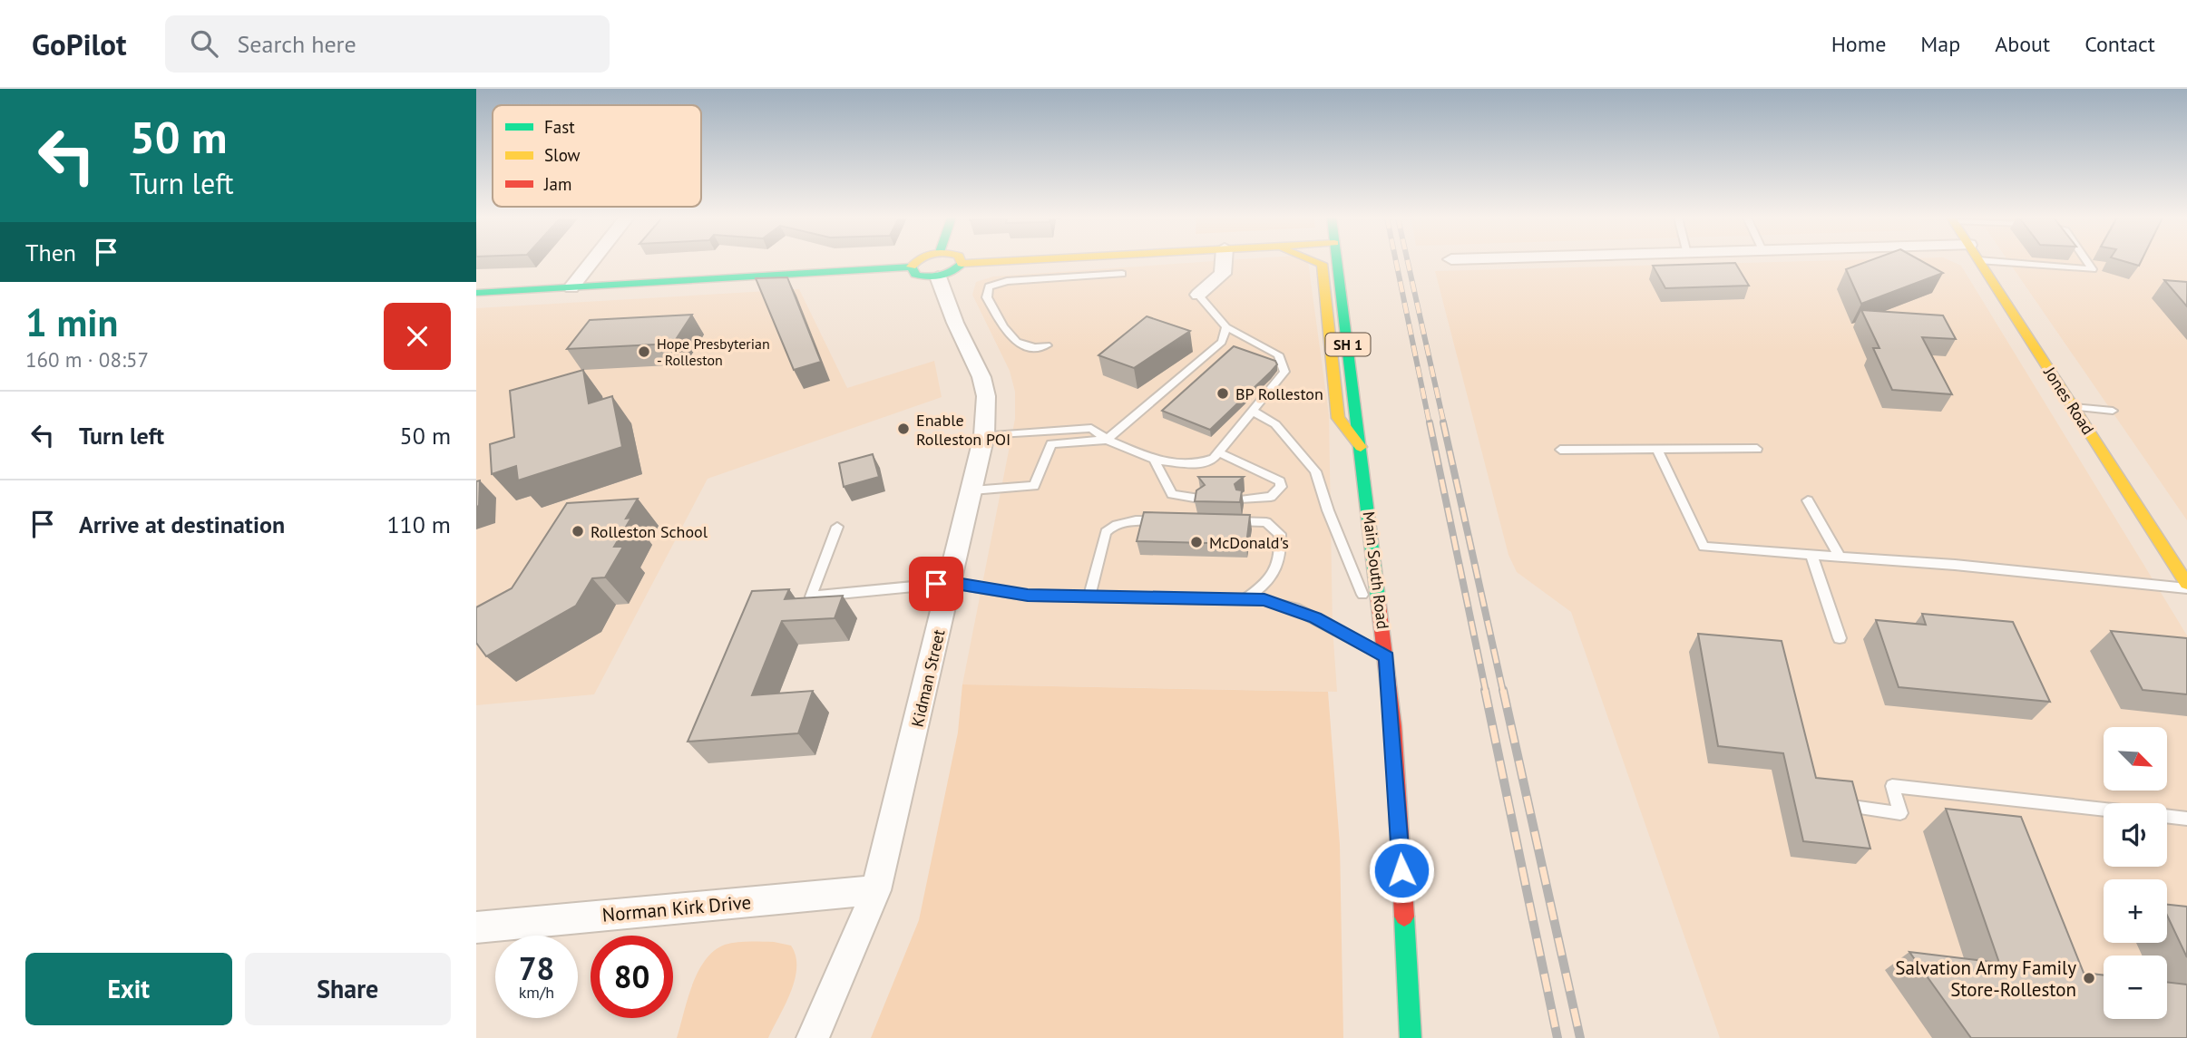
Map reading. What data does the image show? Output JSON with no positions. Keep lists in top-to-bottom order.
{
  "streets": {
    "main road": ["SH 1", "Jones Road", "Main South Road"],
    "street": ["Kidman Street", "Norman Kirk Drive"]
  },
  "crossings": [
    ["Kidman Street", "Norman Kirk Drive"]
  ],
  "places": [
    "Hope Presbyterian - Rolleston",
    "BP Rolleston",
    "Enable Rolleston POI",
    "Rolleston School",
    "McDonald's",
    "Salvation Army Family Store-Rolleston"
  ],
  "legend": ["Fast", "Slow", "Jam"],
  "north": "bottom right",
  "page": {
    "header": "GoPilot",
    "search": "Search here",
    "nav": [
      "Home",
      "Map",
      "About",
      "Contact"
    ],
    "turn": ["50 m", "Turn left"],
    "then": "Then",
    "heading": ["1 min", "160 m · 08:57"],
    "list": [
      {
        "name": "Turn left",
        "value": "50 m"
      },
      {
        "name": "Arrive at destination",
        "value": "110 m"
      }
    ],
    "map_buttons": ["+", "−"],
    "speed": "78 km/h",
    "limit": "80",
    "buttons": ["Exit", "Share"]
  }
}
